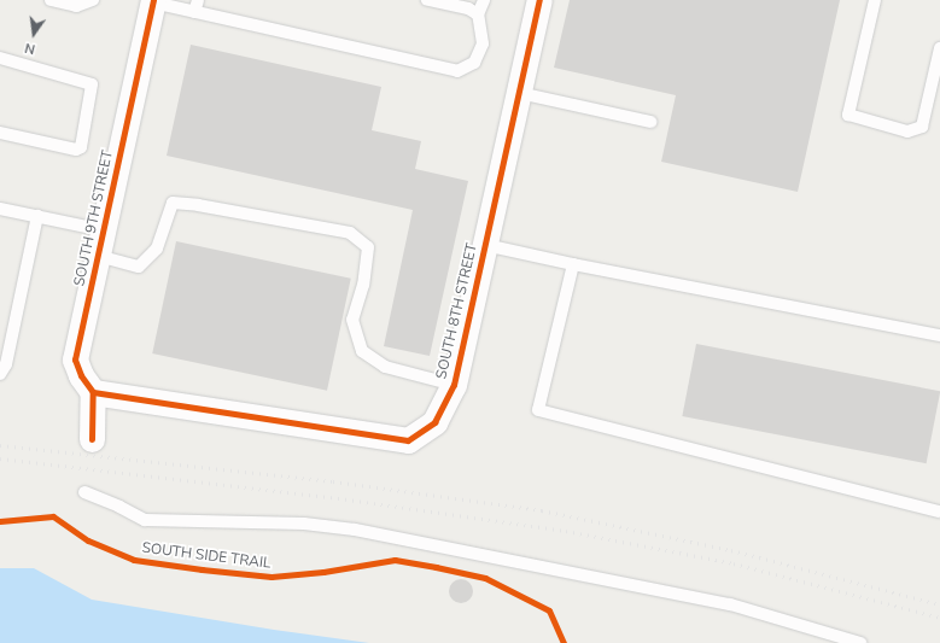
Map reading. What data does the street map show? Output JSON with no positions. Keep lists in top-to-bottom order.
{
  "streets": {
    "street": ["SOUTH 9TH STREET", "SOUTH 8TH STREET"],
    "cycle path": ["SOUTH SIDE TRAIL"]
  },
  "crossings": [
    ["SOUTH 9TH STREET", "SOUTH 8TH STREET"]
  ],
  "north": "bottom"
}
